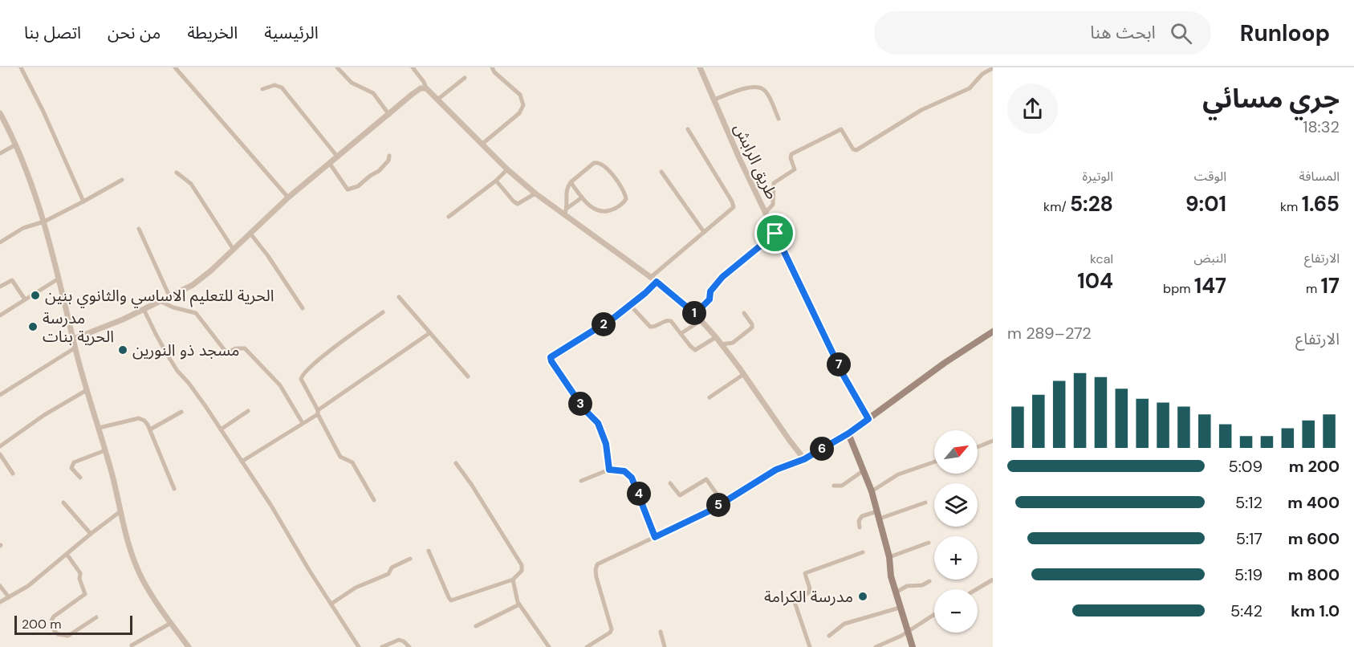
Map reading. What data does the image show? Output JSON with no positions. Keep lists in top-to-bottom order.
{
  "streets": {
    "street": ["طريق الرابش"]
  },
  "places": [
    "الحرية للتعليم الاساسي والثانوي بنين",
    "مدرسة الحرية بنات",
    "مسجد ذو النورين",
    "مدرسة الكرامة"
  ],
  "scale_bar": "200 m",
  "north": "top right",
  "page": {
    "header": "Runloop",
    "search": "ابحث هنا",
    "nav": [
      "الرئيسية",
      "الخريطة",
      "من نحن",
      "اتصل بنا"
    ],
    "heading": ["جري مسائي", "18:32"],
    "stats": [
      ["المسافة", "1.65 km"],
      ["الوقت", "9:01"],
      ["الوتيرة", "5:28 /km"],
      ["الارتفاع", "17 m"],
      ["النبض", "147 bpm"],
      ["kcal", "104"]
    ],
    "pins": [
      "1",
      "2",
      "7",
      "3",
      "6",
      "4",
      "5"
    ],
    "chart": ["الارتفاع", "272–289 m"],
    "map_buttons": ["+", "−"],
    "list": [
      {
        "name": "200 m",
        "note": "5:09"
      },
      {
        "name": "400 m",
        "note": "5:12"
      },
      {
        "name": "600 m",
        "note": "5:17"
      },
      {
        "name": "800 m",
        "note": "5:19"
      },
      {
        "name": "1.0 km",
        "note": "5:42"
      }
    ],
    "scale": "200 m"
  }
}
